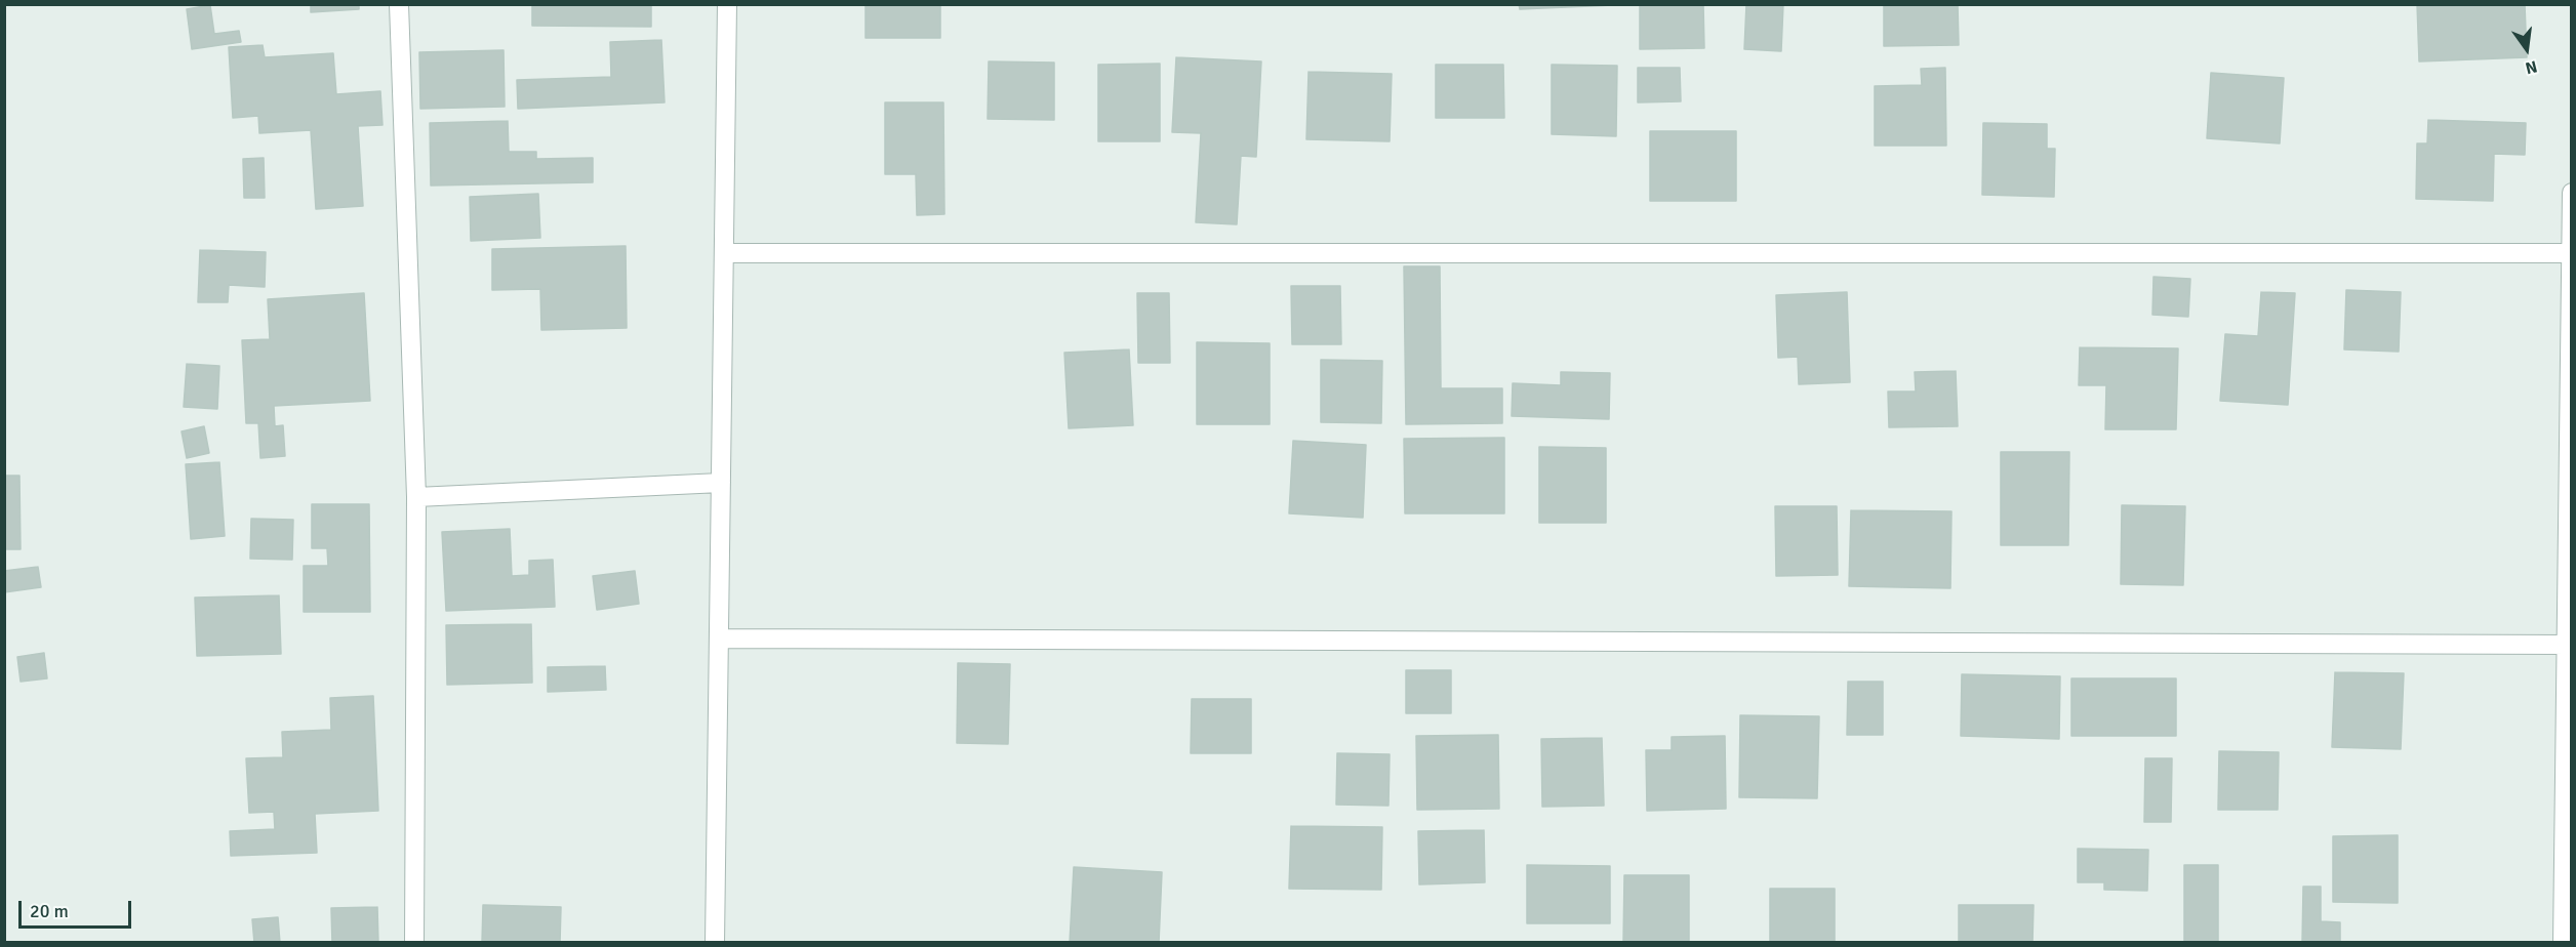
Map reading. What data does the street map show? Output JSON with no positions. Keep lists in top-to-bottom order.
{
  "scale_bar": "20 m",
  "north": "bottom"
}
